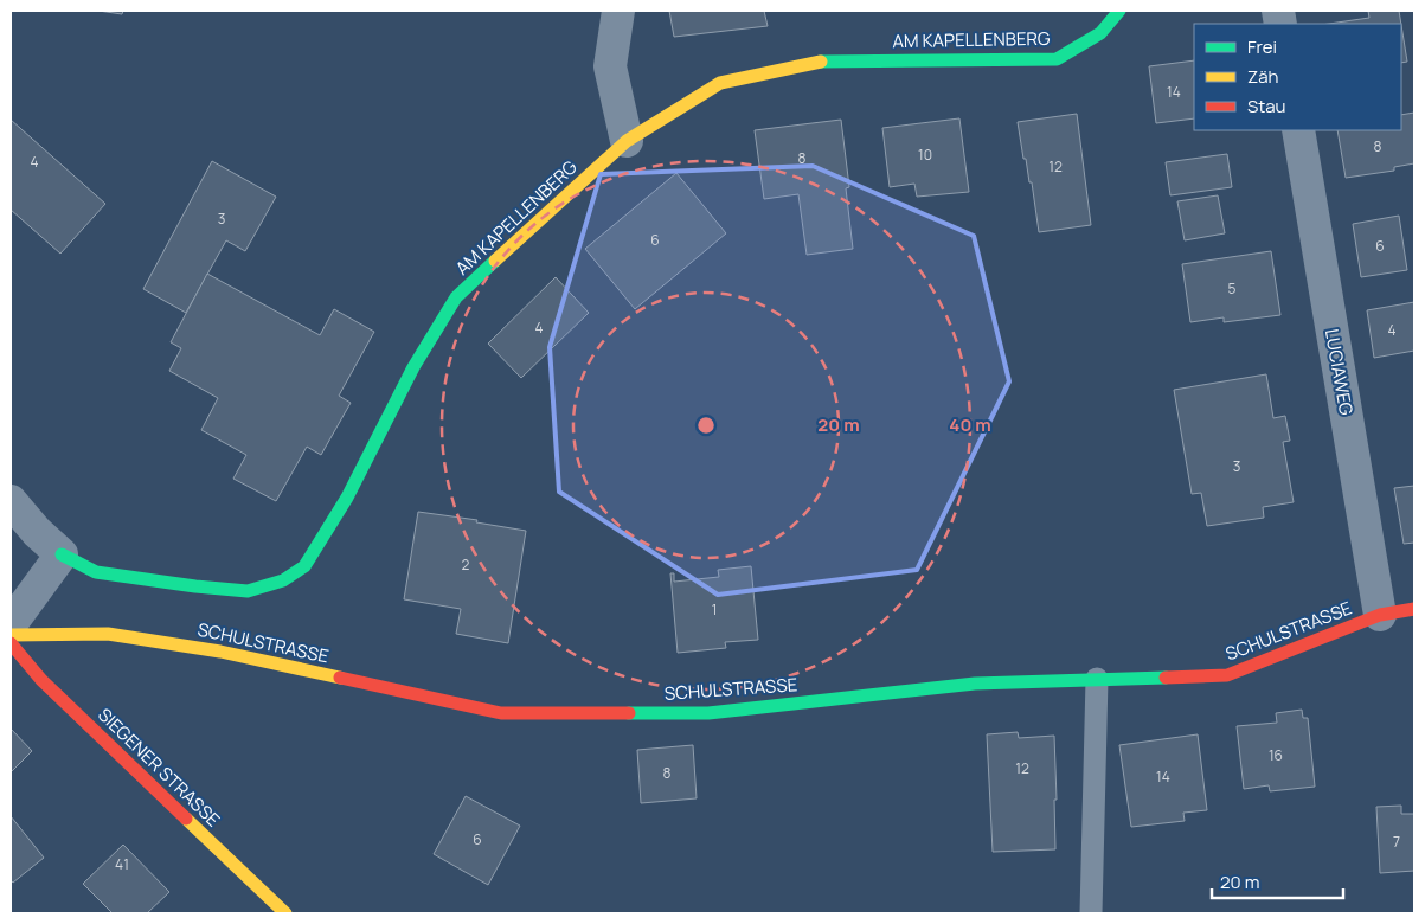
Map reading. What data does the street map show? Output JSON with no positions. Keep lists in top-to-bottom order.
{
  "streets": {
    "street": [
      "AM KAPELLENBERG",
      "LUCIAWEG",
      "SCHULSTRASSE",
      "SIEGENER STRASSE"
    ]
  },
  "crossings": [
    ["LUCIAWEG", "SCHULSTRASSE"]
  ],
  "house_numbers": [
    "14",
    "8",
    "10",
    "8",
    "4",
    "12",
    "3",
    "6",
    "6",
    "5",
    "4",
    "4",
    "3",
    "2",
    "1",
    "16",
    "12",
    "8",
    "14",
    "6",
    "7",
    "41"
  ],
  "legend": ["Frei", "Zäh", "Stau"],
  "scale_bar": "20 m",
  "rings": ["20 m", "40 m"]
}
